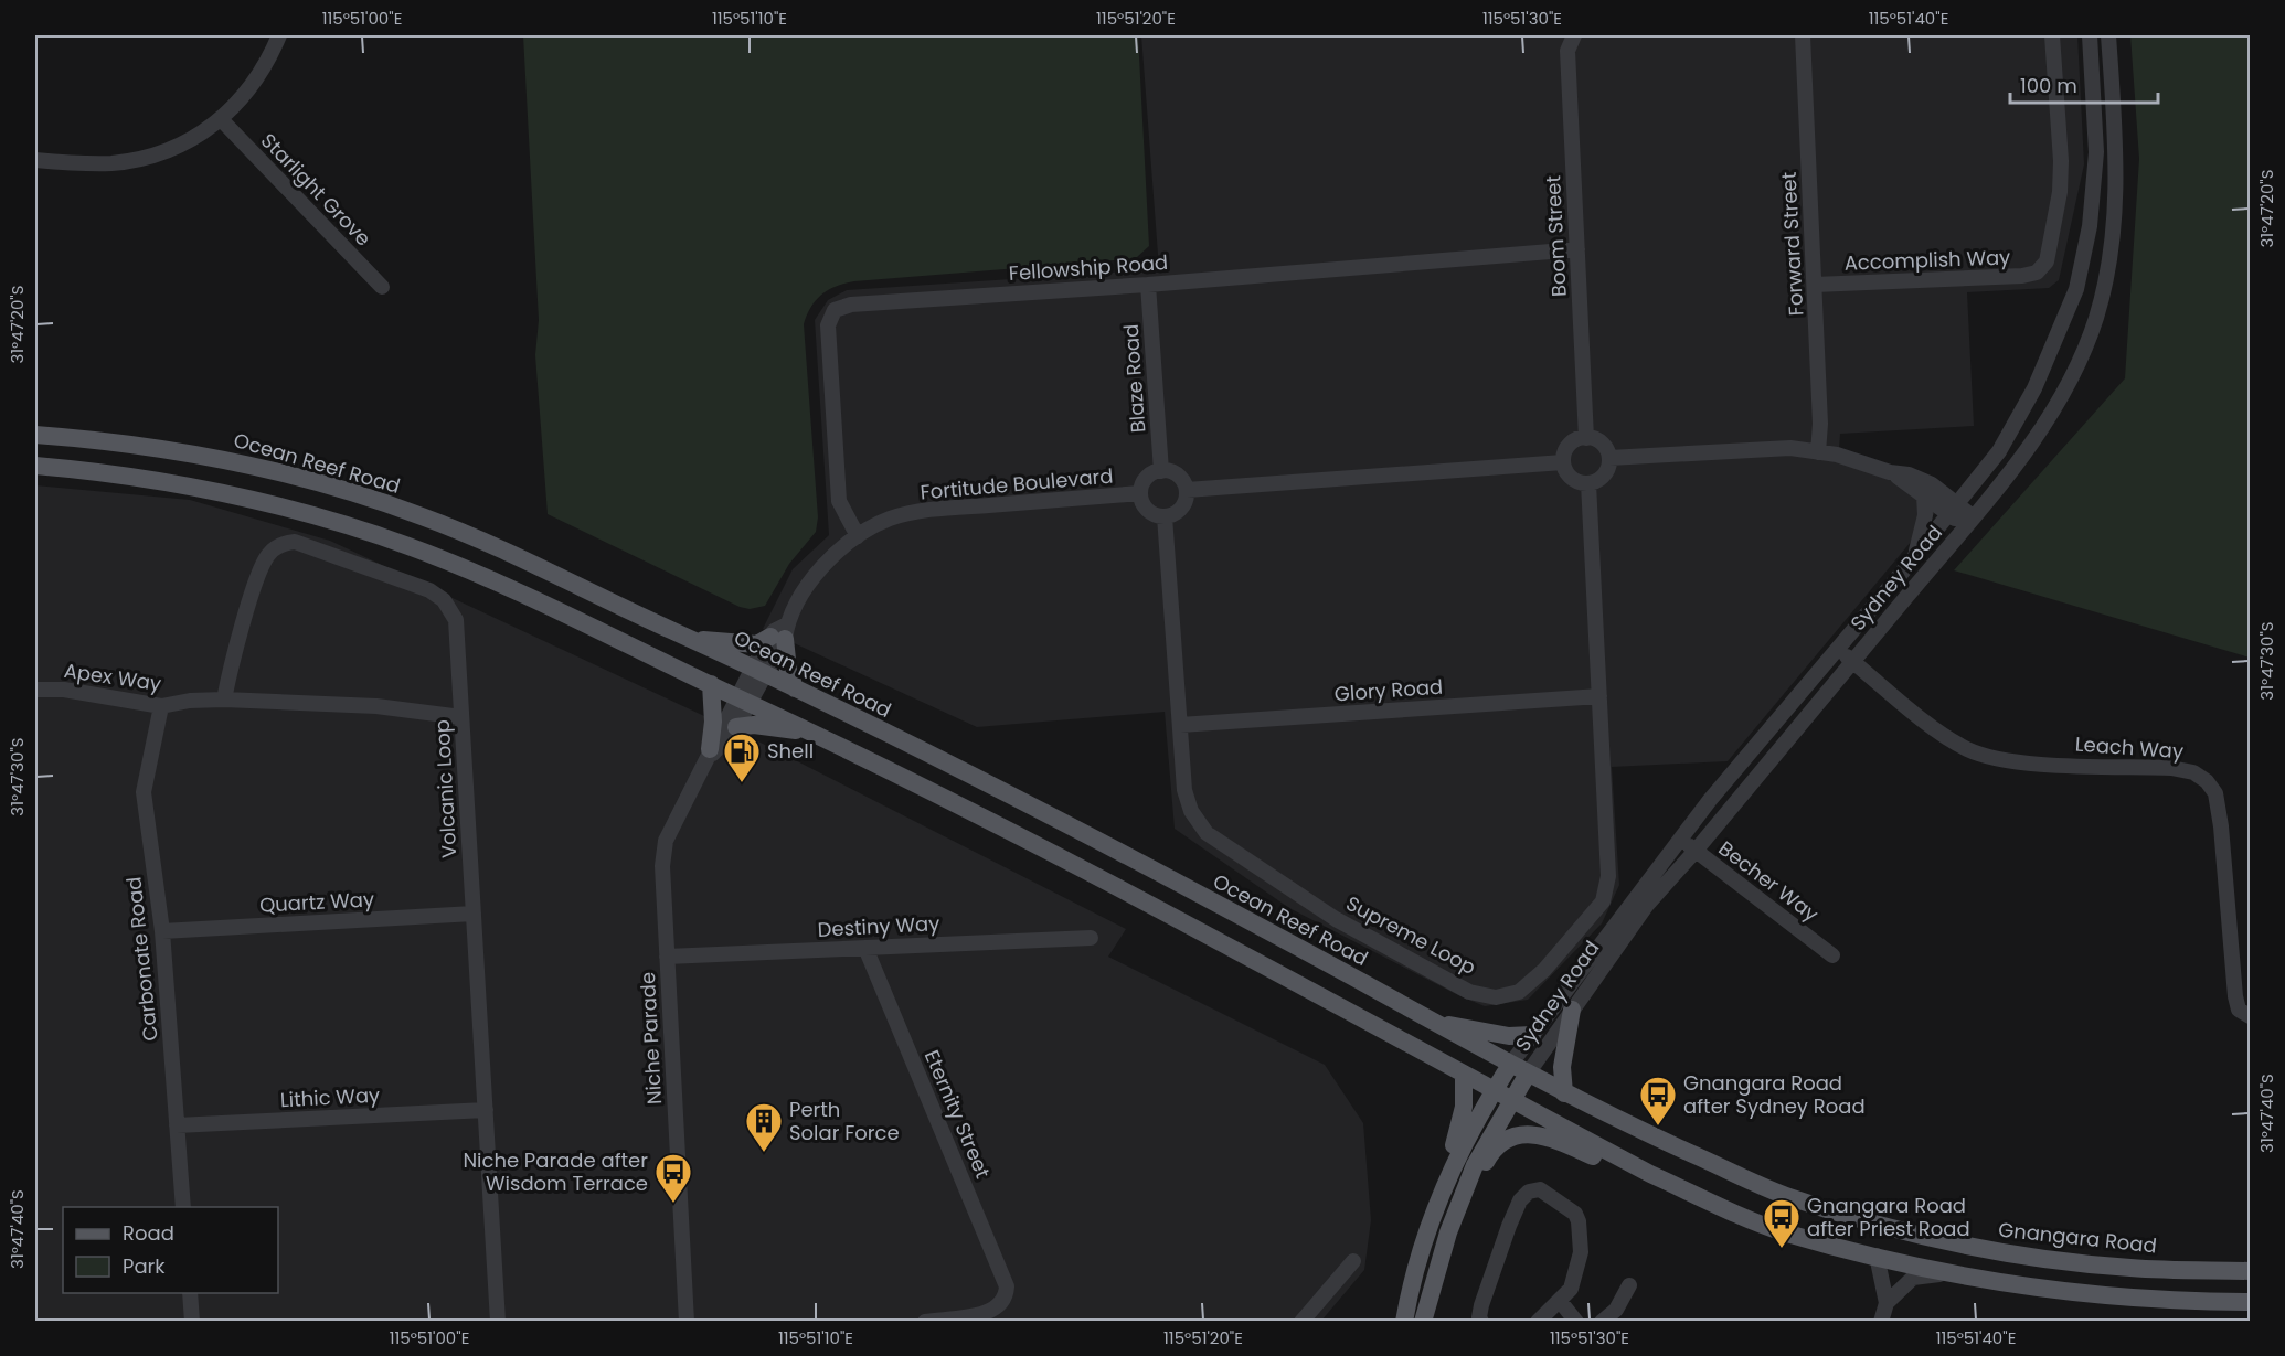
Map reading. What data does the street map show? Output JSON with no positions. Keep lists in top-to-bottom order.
{
  "streets": {
    "main road": ["Ocean Reef Road", "Gnangara Road"],
    "street": [
      "Starlight Grove",
      "Boom Street",
      "Forward Street",
      "Accomplish Way",
      "Fellowship Road",
      "Blaze Road",
      "Fortitude Boulevard",
      "Sydney Road",
      "Apex Way",
      "Glory Road",
      "Leach Way",
      "Volcanic Loop",
      "Becher Way",
      "Quartz Way",
      "Destiny Way",
      "Supreme Loop",
      "Carbonate Road",
      "Niche Parade",
      "Lithic Way",
      "Eternity Street"
    ]
  },
  "crossings": [
    ["Boom Street", "Fellowship Road"],
    ["Boom Street", "Supreme Loop"],
    ["Forward Street", "Accomplish Way"],
    ["Fellowship Road", "Blaze Road"],
    ["Fellowship Road", "Fortitude Boulevard"],
    ["Blaze Road", "Fortitude Boulevard"],
    ["Blaze Road", "Supreme Loop"],
    ["Ocean Reef Road", "Fortitude Boulevard"],
    ["Ocean Reef Road", "Sydney Road"],
    ["Ocean Reef Road", "Niche Parade"],
    ["Ocean Reef Road", "Gnangara Road"],
    ["Fortitude Boulevard", "Supreme Loop"],
    ["Fortitude Boulevard", "Niche Parade"],
    ["Sydney Road", "Leach Way"],
    ["Sydney Road", "Becher Way"],
    ["Sydney Road", "Gnangara Road"],
    ["Apex Way", "Volcanic Loop"],
    ["Apex Way", "Carbonate Road"],
    ["Glory Road", "Supreme Loop"],
    ["Volcanic Loop", "Quartz Way"],
    ["Volcanic Loop", "Lithic Way"],
    ["Quartz Way", "Carbonate Road"],
    ["Destiny Way", "Niche Parade"],
    ["Destiny Way", "Eternity Street"],
    ["Carbonate Road", "Lithic Way"]
  ],
  "places": {
    "fuel station": ["Shell"],
    "bus stop": ["Gnangara Road after Sydney Road", "Niche Parade after Wisdom Terrace", "Gnangara Road after Priest Road"],
    "building": ["Perth Solar Force"]
  },
  "legend": ["Road", "Park"],
  "scale_bar": "100 m",
  "coordinates": [
    "115°51'00\"E",
    "115°51'10\"E",
    "115°51'20\"E",
    "115°51'30\"E",
    "115°51'40\"E",
    "31°47'20\"S",
    "31°47'30\"S",
    "31°47'40\"S"
  ]
}
